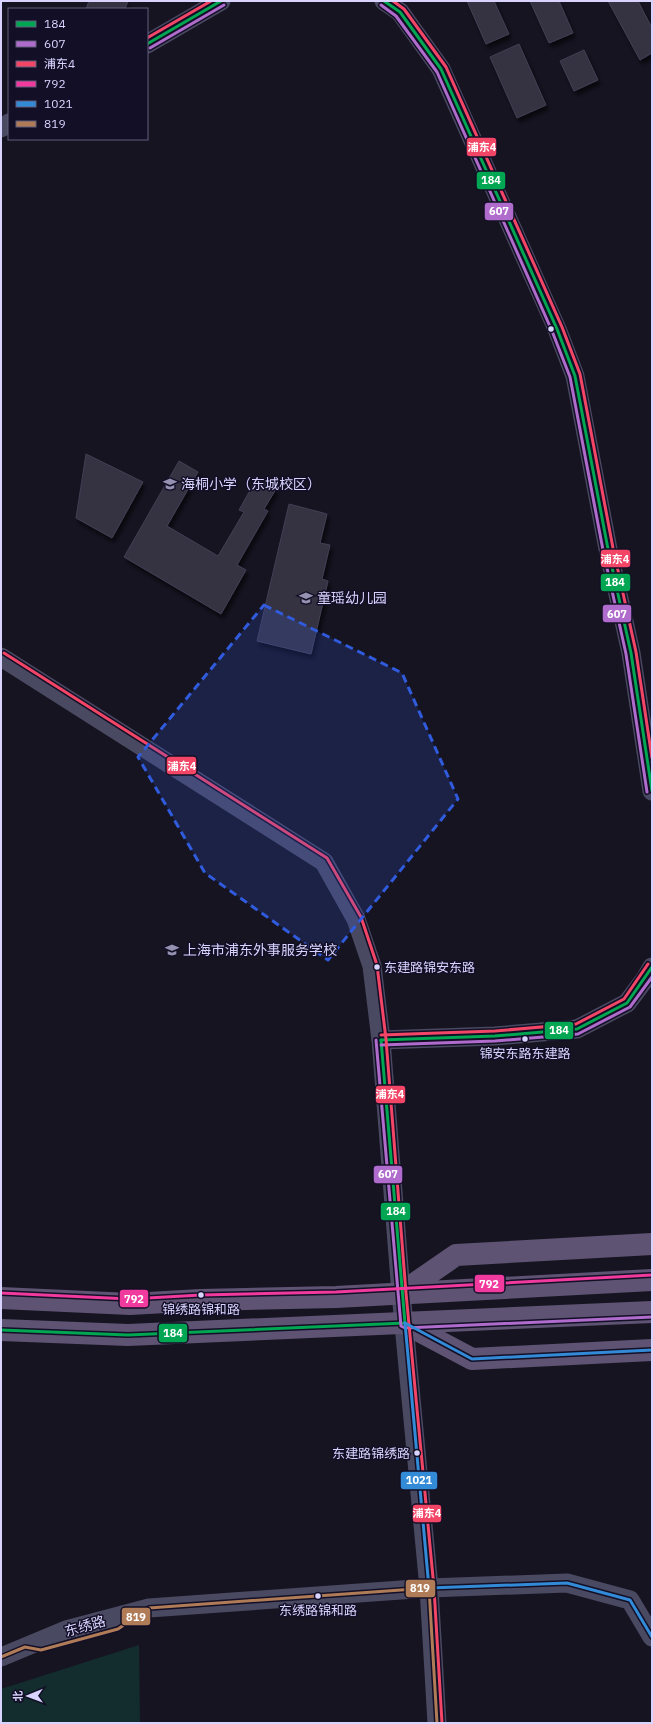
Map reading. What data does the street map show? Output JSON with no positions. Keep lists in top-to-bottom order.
{
  "streets": {
    "street": ["东绣路"]
  },
  "places": {
    "school or university": ["海桐小学（东城校区）", "童瑶幼儿园", "上海市浦东外事服务学校"],
    "other": [
      "东建路锦安东路",
      "锦安东路东建路",
      "锦绣路锦和路",
      "东建路锦绣路",
      "东绣路锦和路"
    ]
  },
  "lines": [
    "transit line 184",
    "transit line 浦东4",
    "transit line 607",
    "transit line 792",
    "transit line 1021",
    "transit line 819"
  ],
  "legend": [
    "184",
    "607",
    "浦东4",
    "792",
    "1021",
    "819"
  ],
  "north": "left"
}
